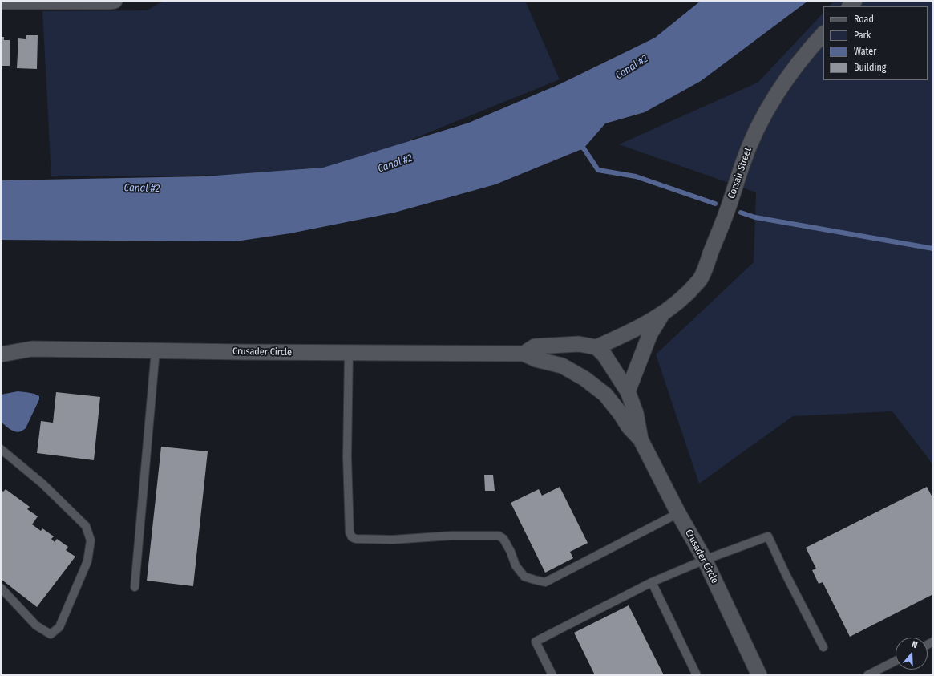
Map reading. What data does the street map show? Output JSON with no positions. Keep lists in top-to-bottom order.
{
  "streets": {
    "street": ["Corsair Street", "Crusader Circle"]
  },
  "crossings": [
    ["Corsair Street", "Crusader Circle"]
  ],
  "water": ["Canal #2"],
  "legend": [
    "Road",
    "Park",
    "Water",
    "Building"
  ],
  "north": "top"
}
